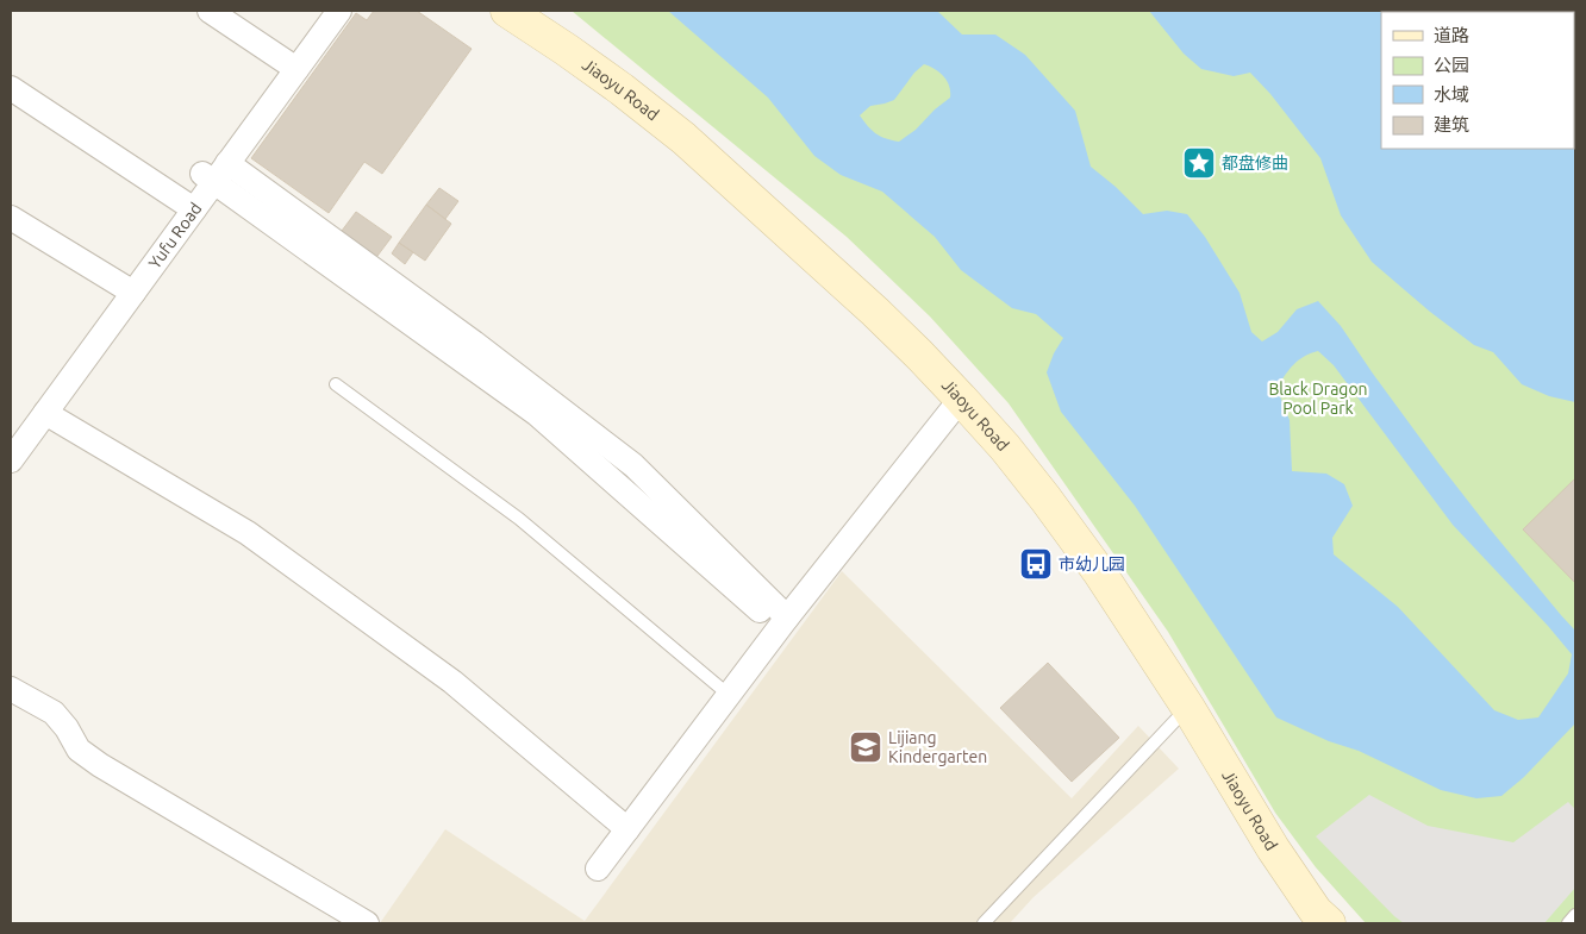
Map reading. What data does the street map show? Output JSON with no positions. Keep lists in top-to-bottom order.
{
  "streets": {
    "main road": ["Jiaoyu Road"],
    "street": ["Yufu Road"]
  },
  "parks": ["Black Dragon Pool Park"],
  "places": {
    "place": ["都盘修曲"],
    "bus stop": ["市幼儿园"],
    "school or university": ["Lijiang Kindergarten"]
  },
  "legend": [
    "道路",
    "公园",
    "水域",
    "建筑"
  ]
}
